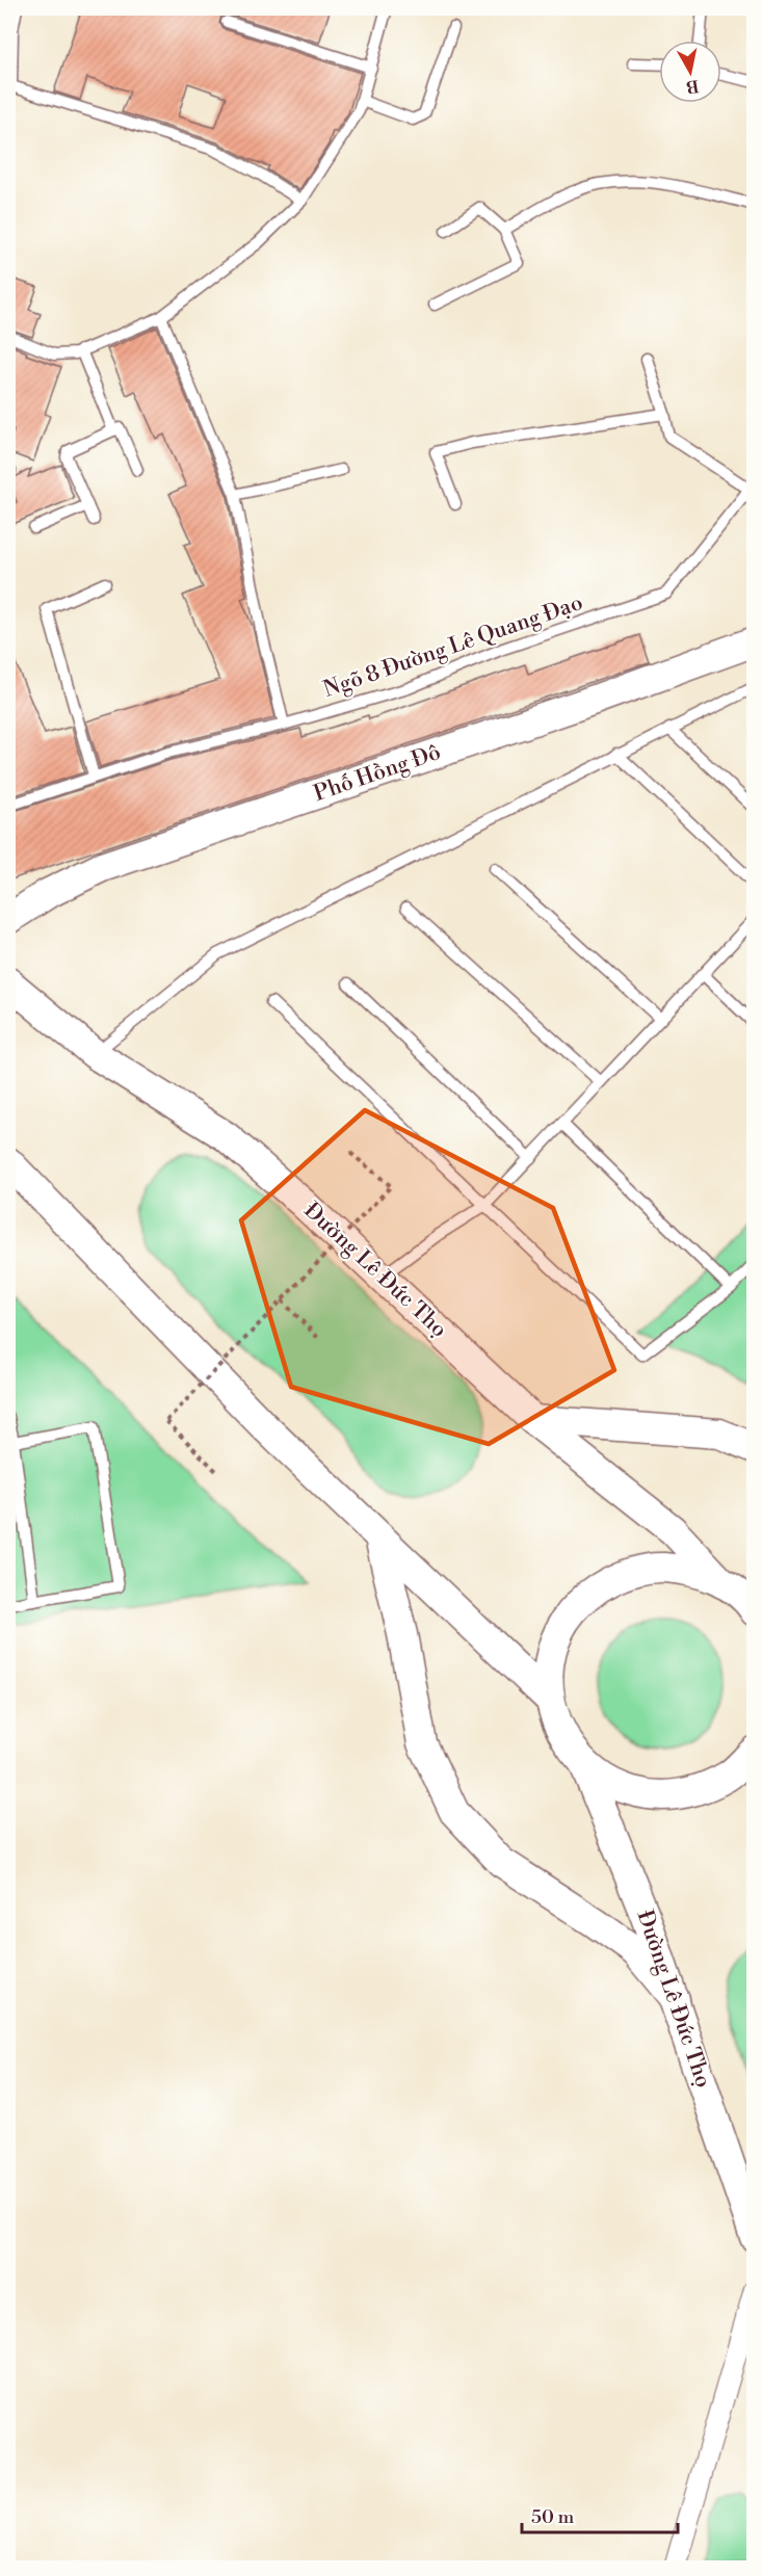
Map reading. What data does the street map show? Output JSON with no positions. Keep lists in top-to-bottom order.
{
  "streets": {
    "main road": ["Phố Hồng Đô", "Đường Lê Đức Thọ"],
    "lane": ["Ngõ 8 Đường Lê Quang Đạo"]
  },
  "scale_bar": "50 m",
  "north": "bottom"
}
